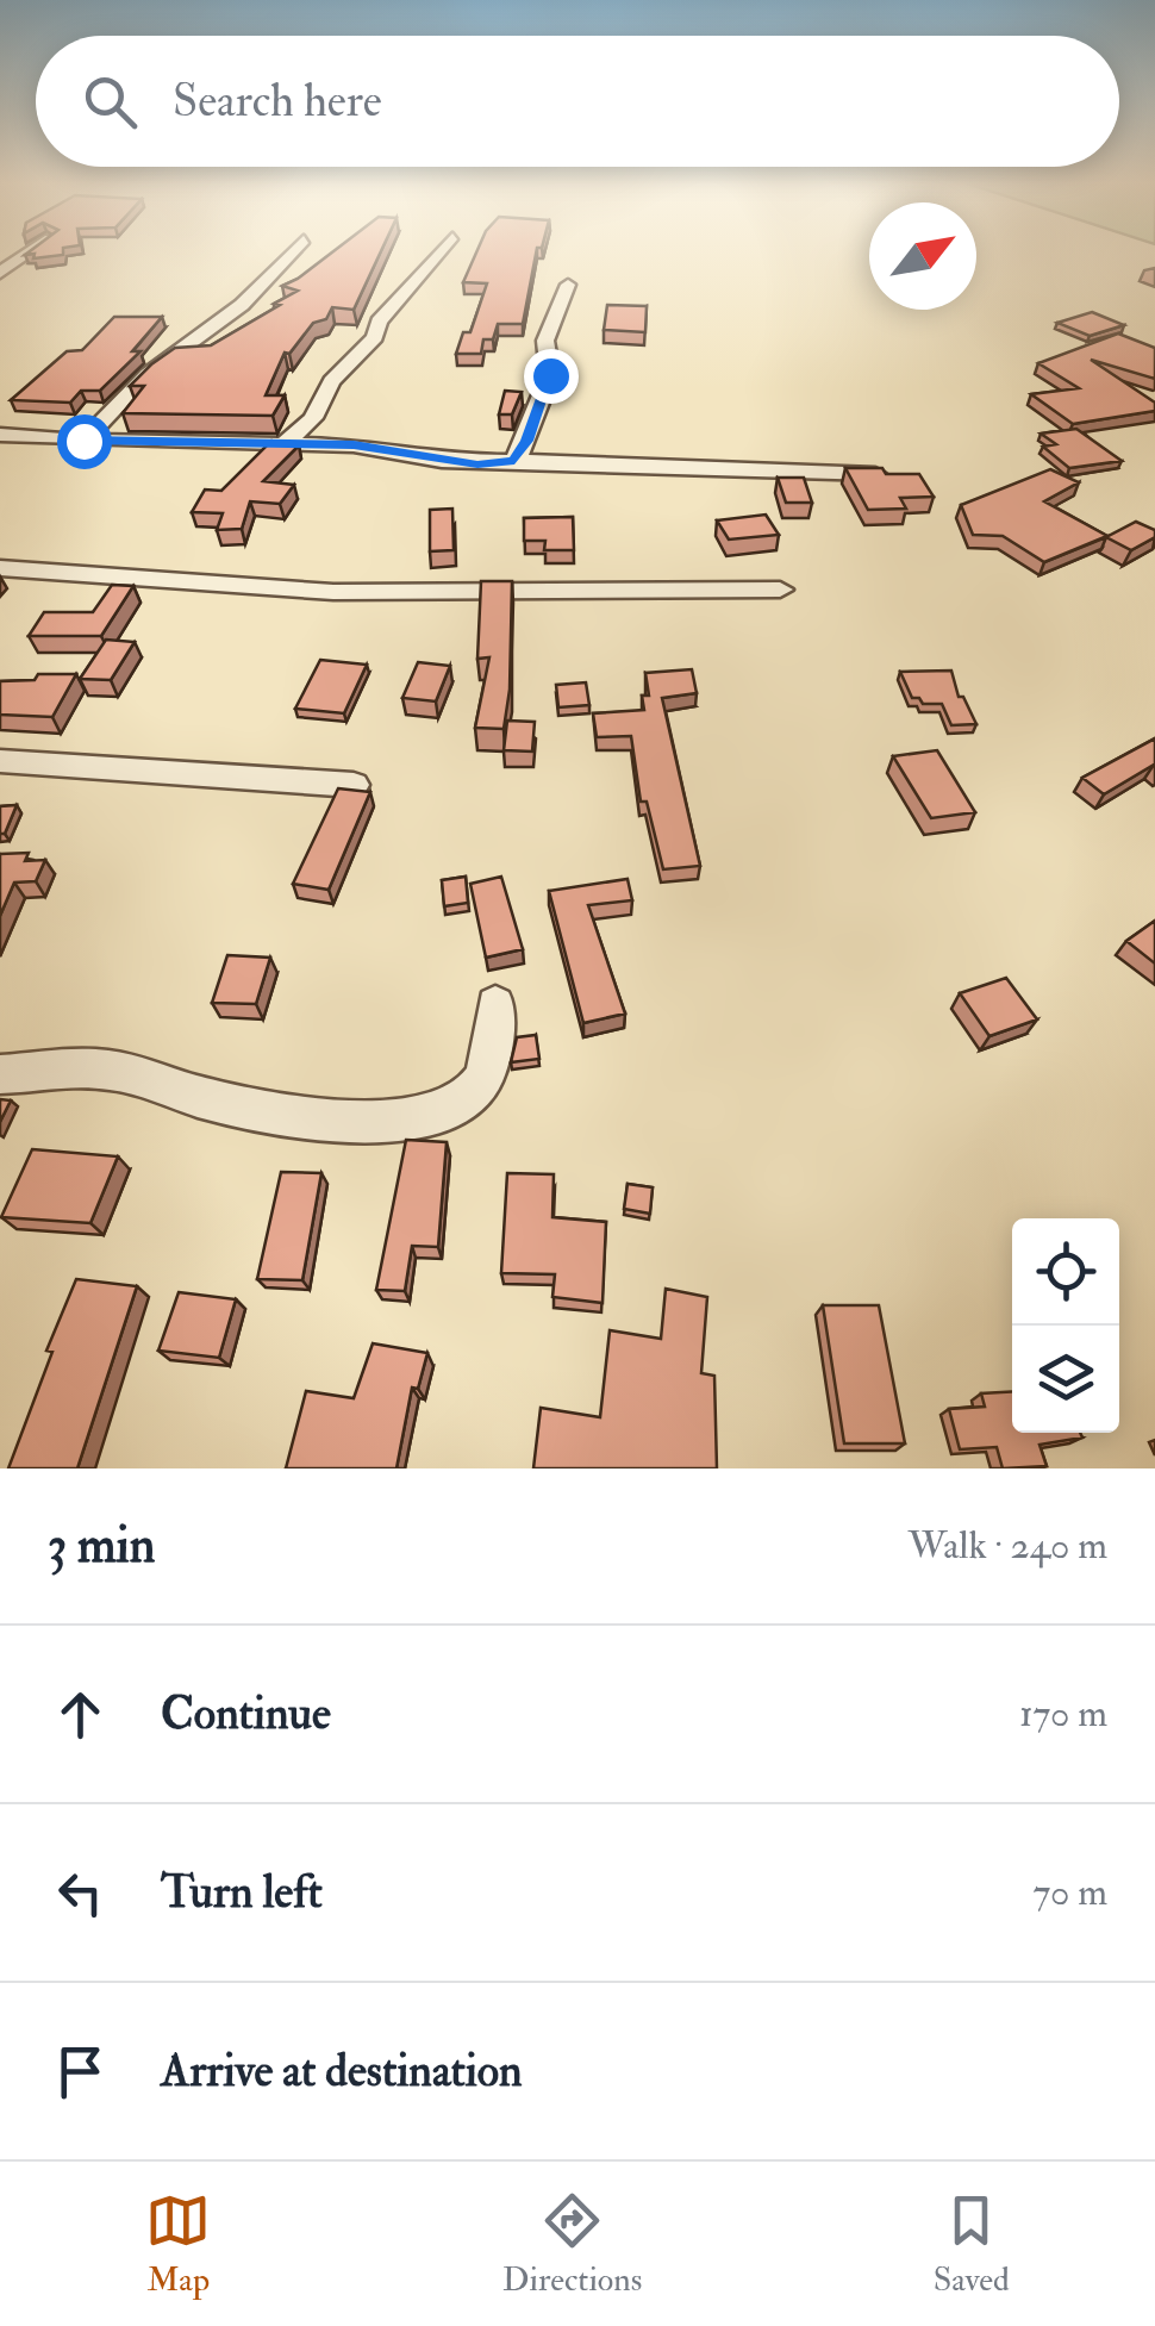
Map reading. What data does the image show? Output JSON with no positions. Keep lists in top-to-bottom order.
{
  "north": "top right",
  "page": {
    "search": "Search here",
    "heading": ["3 min", "Walk · 240 m"],
    "list": [
      ["Continue", "170 m"],
      ["Turn left", "70 m"],
      "Arrive at destination"
    ],
    "nav": ["Map", "Directions", "Saved"]
  }
}
